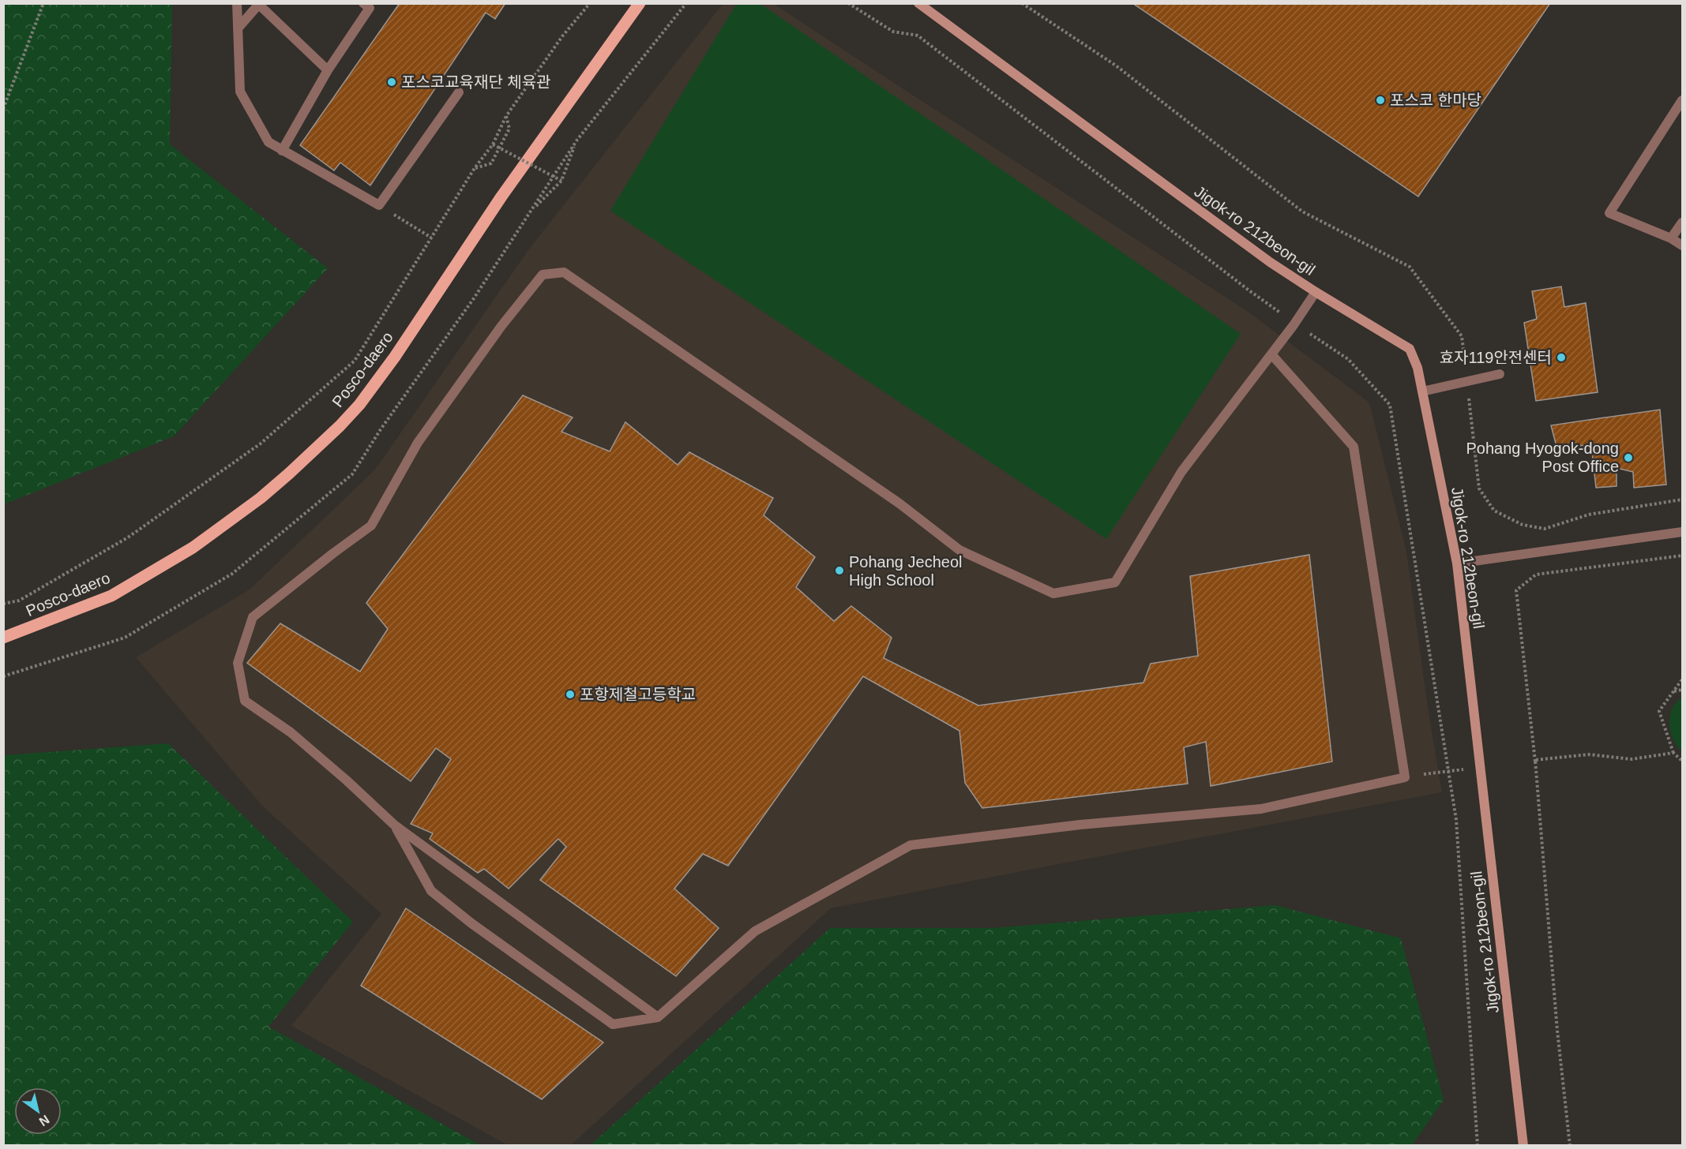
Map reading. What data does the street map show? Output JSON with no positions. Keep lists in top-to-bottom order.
{
  "streets": {
    "main road": ["Posco-daero"],
    "street": ["Jigok-ro 212beon-gil"]
  },
  "places": [
    "포스코교육재단 체육관",
    "포스코 한마당",
    "효자119안전센터",
    "Pohang Hyogok-dong Post Office",
    "Pohang Jecheol High School",
    "포항제철고등학교"
  ],
  "north": "bottom right"
}
